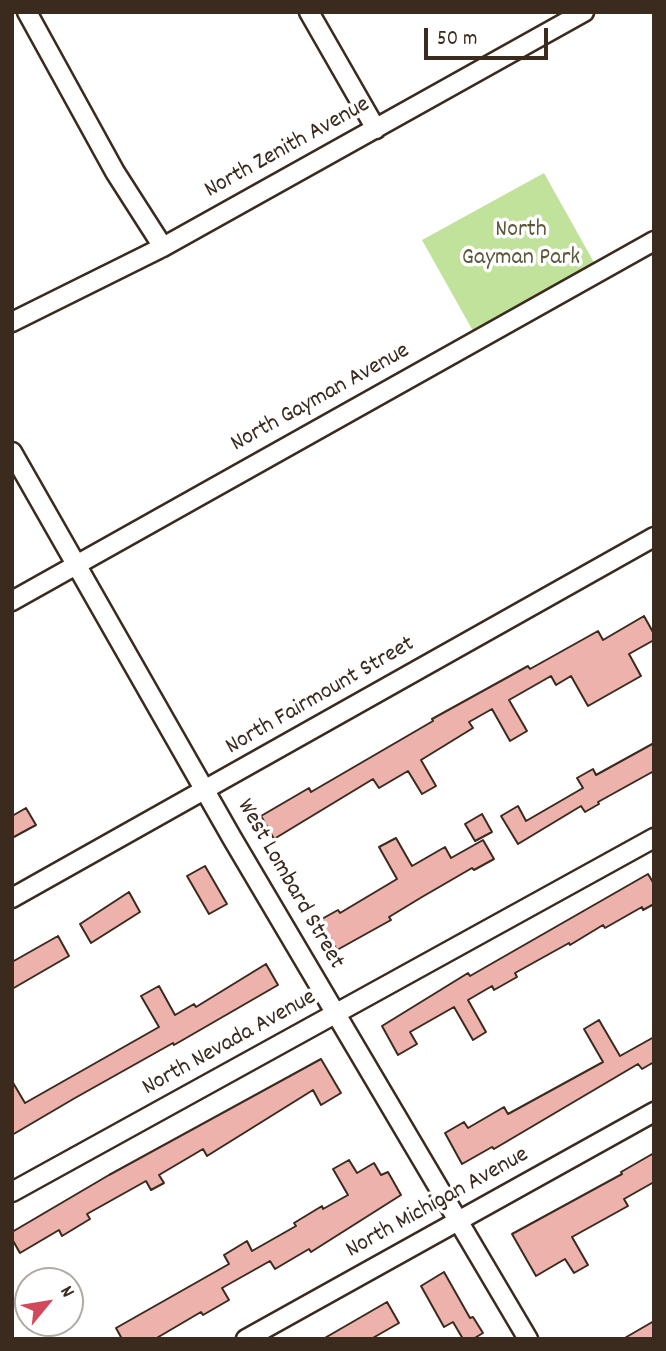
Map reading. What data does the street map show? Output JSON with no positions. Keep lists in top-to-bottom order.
{
  "streets": {
    "street": [
      "North Zenith Avenue",
      "North Gayman Avenue",
      "North Fairmount Street",
      "West Lombard Street",
      "North Nevada Avenue",
      "North Michigan Avenue"
    ]
  },
  "crossings": [
    ["North Gayman Avenue", "West Lombard Street"],
    ["North Fairmount Street", "West Lombard Street"],
    ["West Lombard Street", "North Nevada Avenue"],
    ["West Lombard Street", "North Michigan Avenue"]
  ],
  "parks": ["North Gayman Park"],
  "scale_bar": "50 m",
  "north": "top right"
}
